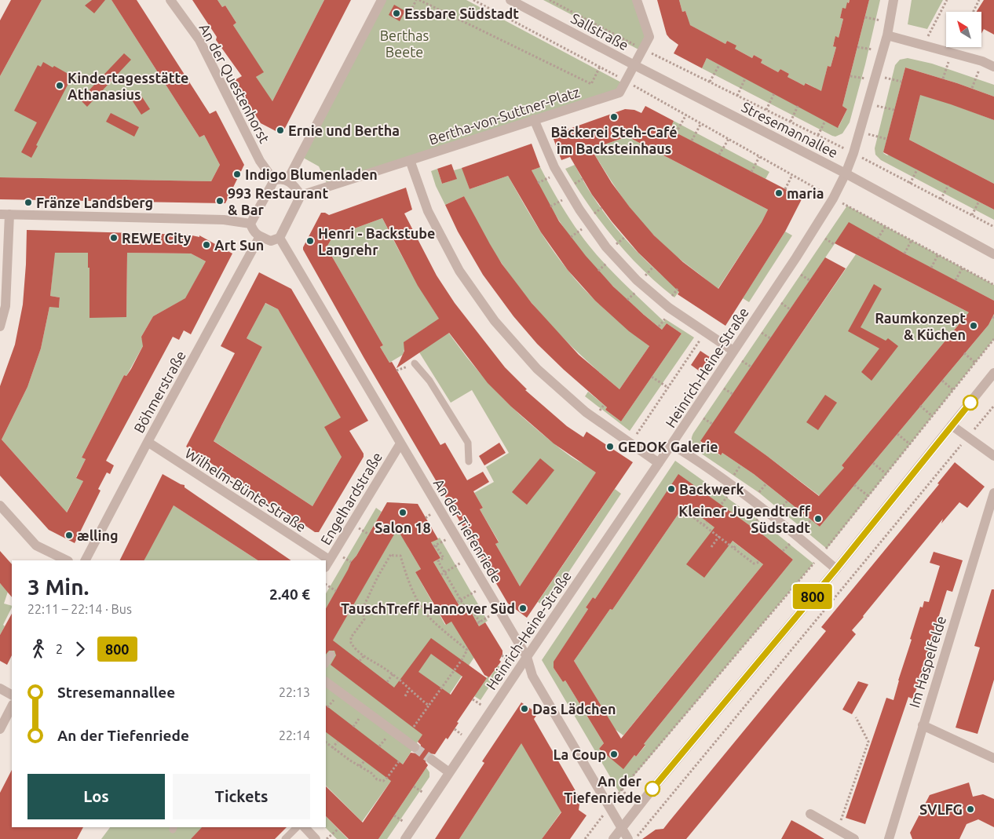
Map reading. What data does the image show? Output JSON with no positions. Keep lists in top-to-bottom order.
{
  "streets": {
    "street": [
      "Sallstraße",
      "An der Questenhorst",
      "Bertha-von-Suttner-Platz",
      "Stresemannallee",
      "Heinrich-Heine-Straße",
      "Böhmerstraße",
      "Wilhelm-Bünte-Straße",
      "Engelhardstraße",
      "An der Tiefenriede",
      "Im Haspelfelde"
    ]
  },
  "crossings": [
    ["Sallstraße", "Bertha-von-Suttner-Platz"],
    ["Sallstraße", "Stresemannallee"],
    ["Bertha-von-Suttner-Platz", "Stresemannallee"],
    ["Stresemannallee", "Heinrich-Heine-Straße"],
    ["Heinrich-Heine-Straße", "An der Tiefenriede"],
    ["Böhmerstraße", "Wilhelm-Bünte-Straße"],
    ["Engelhardstraße", "An der Tiefenriede"]
  ],
  "parks": ["Berthas Beete"],
  "places": [
    "Essbare Südstadt",
    "Kindertagesstätte Athanasius",
    "Bäckerei Steh-Café im Backsteinhaus",
    "Ernie und Bertha",
    "Indigo Blumenladen",
    "maria",
    "993 Restaurant & Bar",
    "Fränze Landsberg",
    "REWE City",
    "Henri - Backstube Langrehr",
    "Art Sun",
    "Raumkonzept & Küchen",
    "GEDOK Galerie",
    "Backwerk",
    "Salon 18",
    "Kleiner Jugendtreff Südstadt",
    "ælling",
    "TauschTreff Hannover Süd",
    "Das Lädchen",
    "La Coup",
    "An der Tiefenriede",
    "SVLFG"
  ],
  "lines": ["bus line 800"],
  "north": "top left",
  "page": {
    "on_map": "800",
    "heading": ["3 Min.", "22:11 – 22:14 · Bus", "2.40 €"],
    "legs": ["2", "800"],
    "list": [
      {
        "name": "Stresemannallee",
        "value": "22:13"
      },
      {
        "name": "An der Tiefenriede",
        "value": "22:14"
      }
    ],
    "buttons": ["Los", "Tickets"]
  }
}
